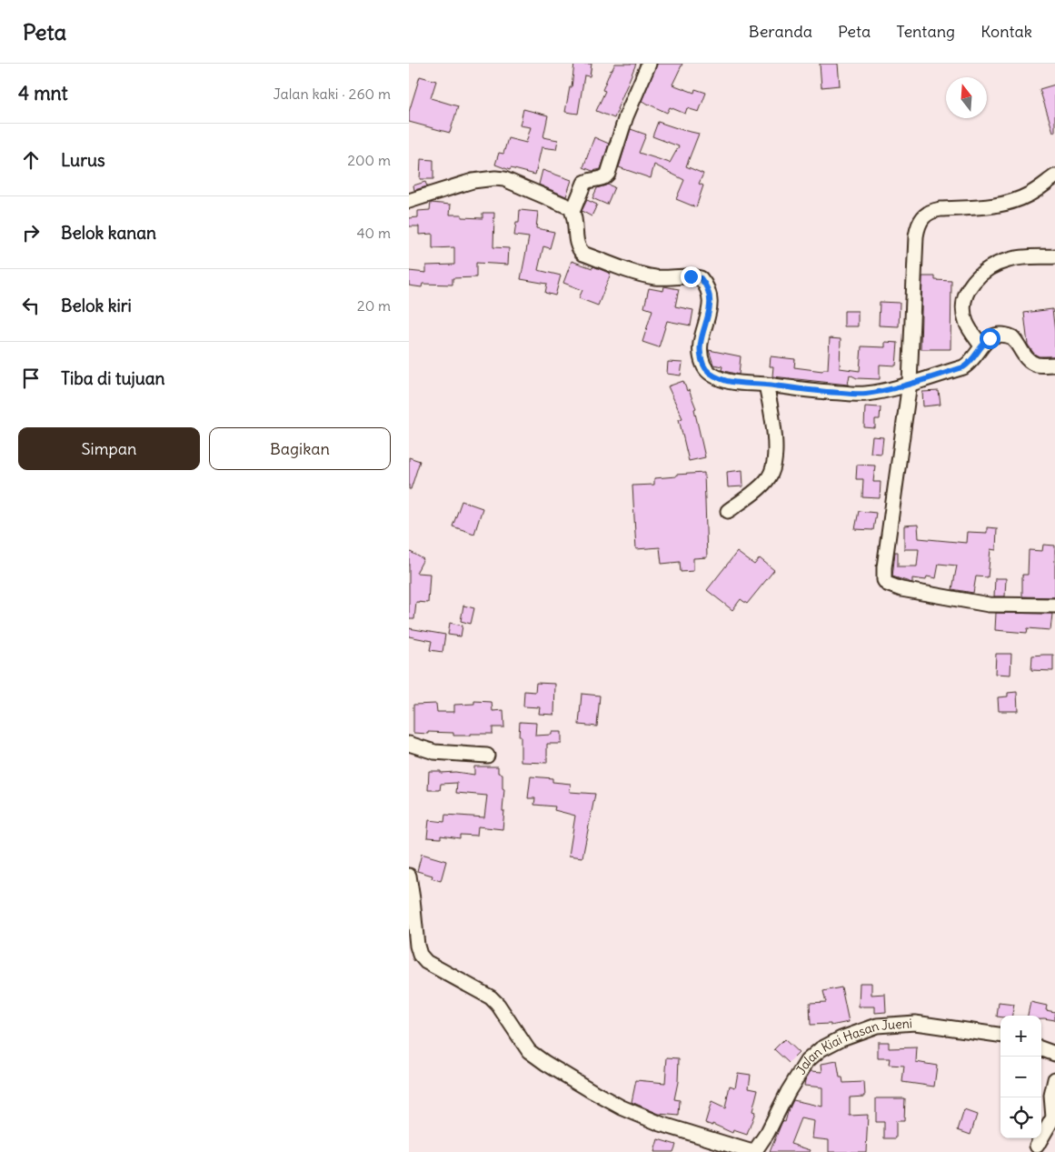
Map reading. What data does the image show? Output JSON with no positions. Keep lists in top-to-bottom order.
{
  "streets": {
    "street": ["Jalan Kiai Hasan Jueni"]
  },
  "north": "top",
  "page": {
    "header": "Peta",
    "nav": [
      "Beranda",
      "Peta",
      "Tentang",
      "Kontak"
    ],
    "heading": ["4 mnt", "Jalan kaki · 260 m"],
    "list": [
      ["Lurus", "200 m"],
      ["Belok kanan", "40 m"],
      ["Belok kiri", "20 m"],
      "Tiba di tujuan"
    ],
    "buttons": ["Simpan", "Bagikan"],
    "map_buttons": ["+", "−"]
  }
}
